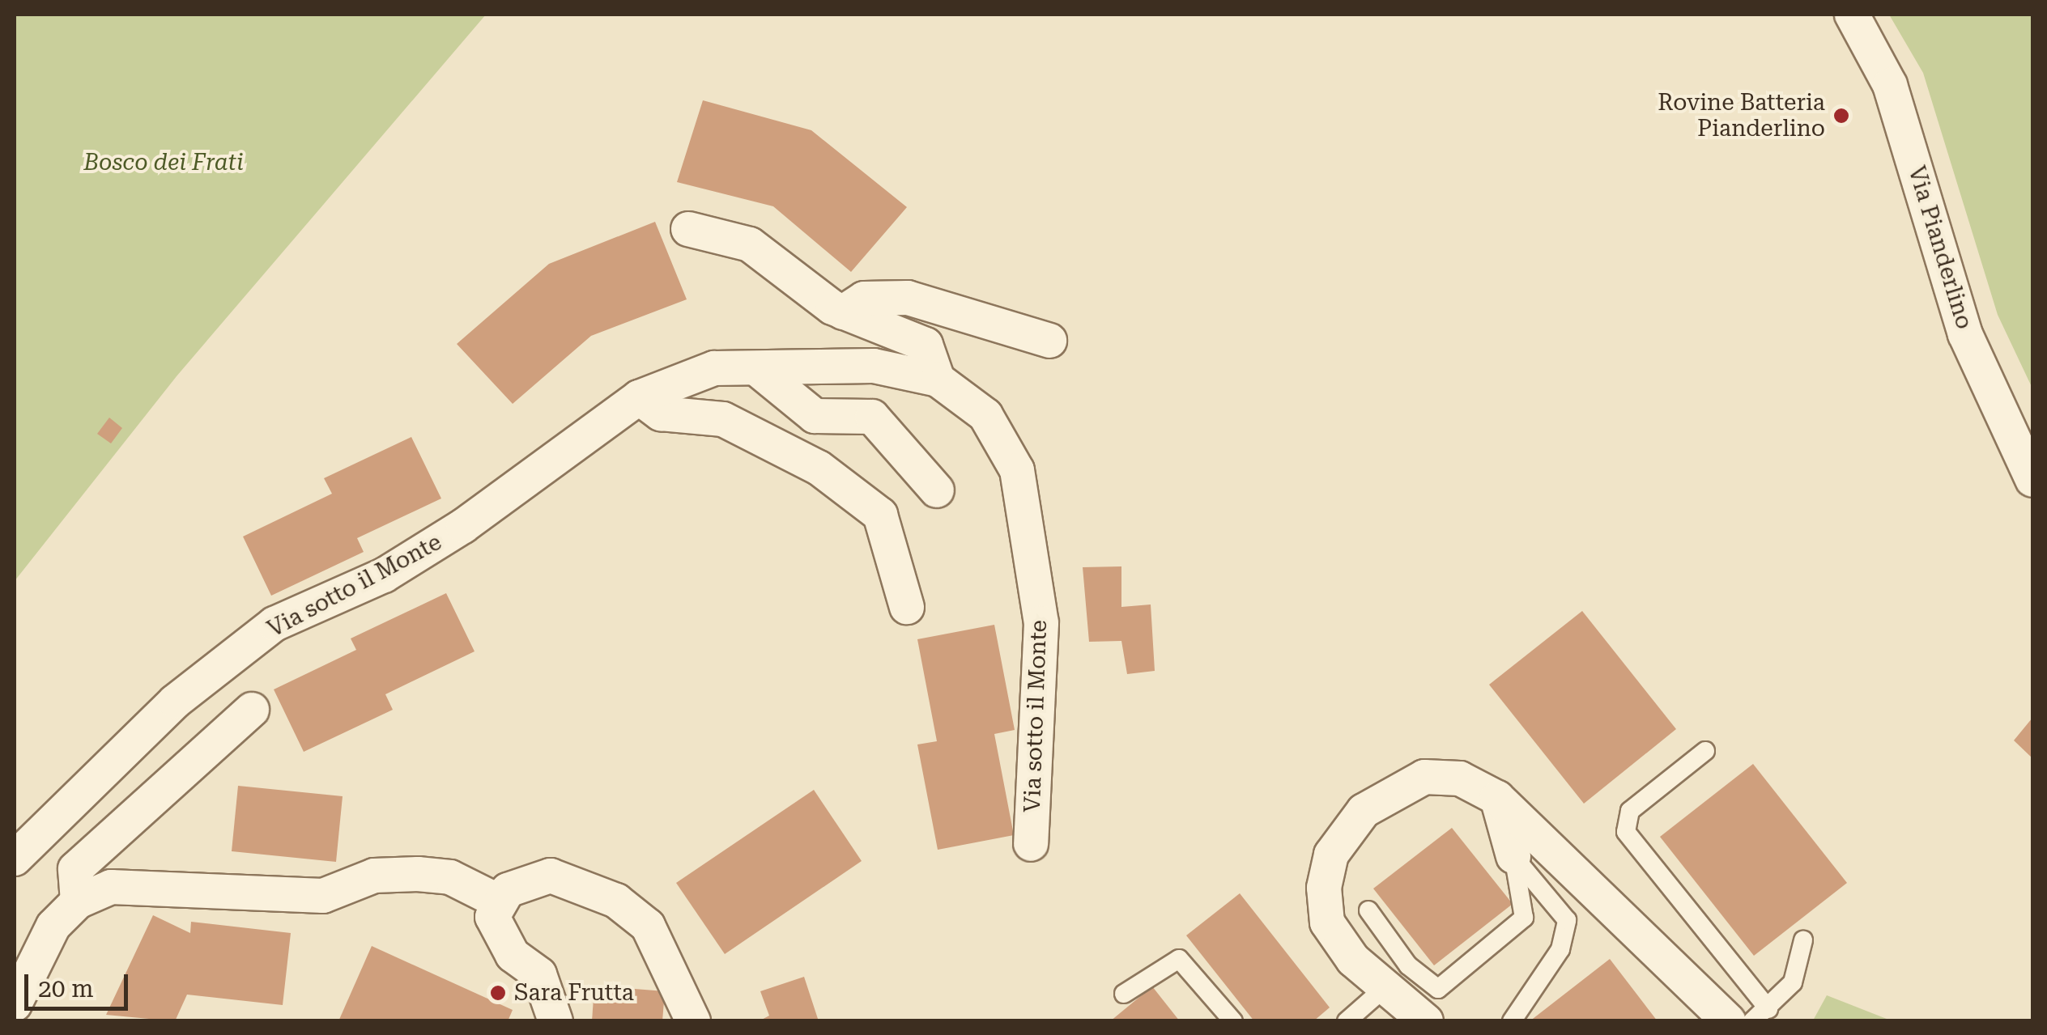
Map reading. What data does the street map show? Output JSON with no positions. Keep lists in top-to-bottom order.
{
  "streets": {
    "street": ["Via Pianderlino", "Via sotto il Monte"]
  },
  "parks": ["Bosco dei Frati"],
  "places": ["Rovine Batteria Pianderlino", "Sara Frutta"],
  "scale_bar": "20 m"
}
